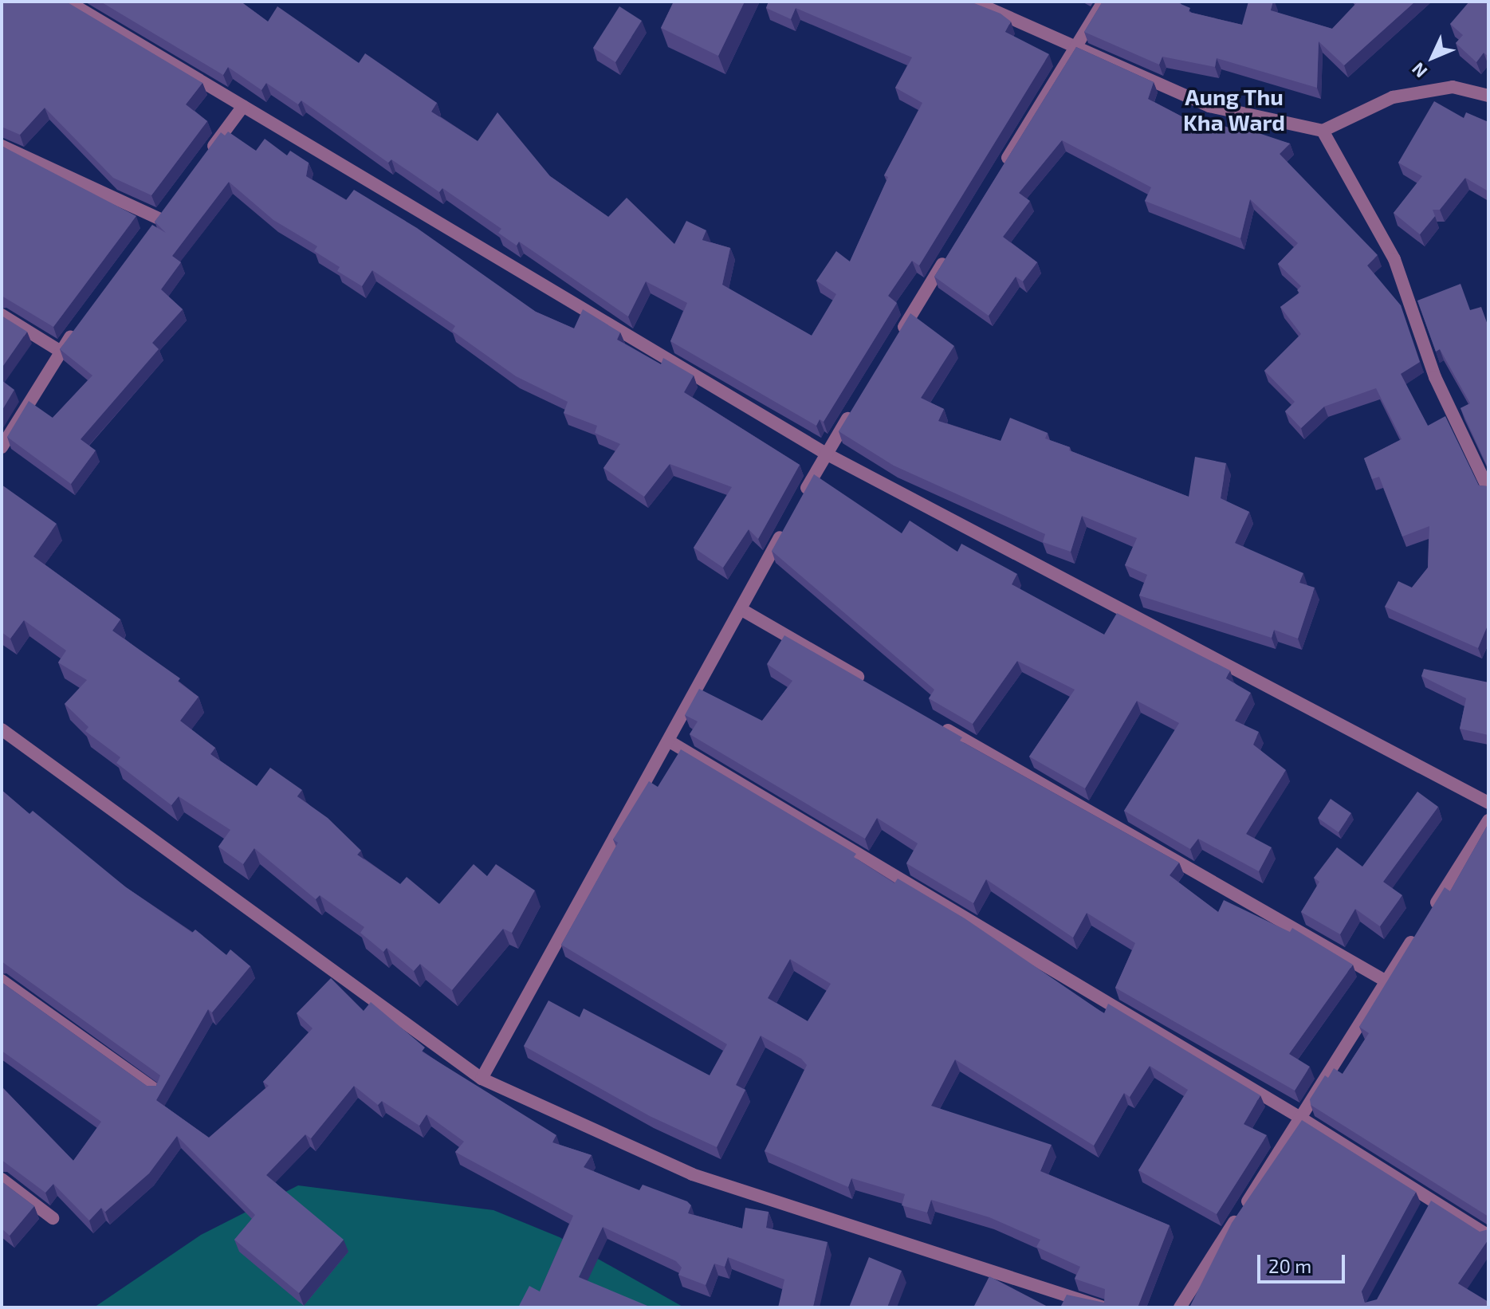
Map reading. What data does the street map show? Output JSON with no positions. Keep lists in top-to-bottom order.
{
  "districts": ["Aung Thu Kha Ward"],
  "scale_bar": "20 m",
  "north": "bottom left"
}
